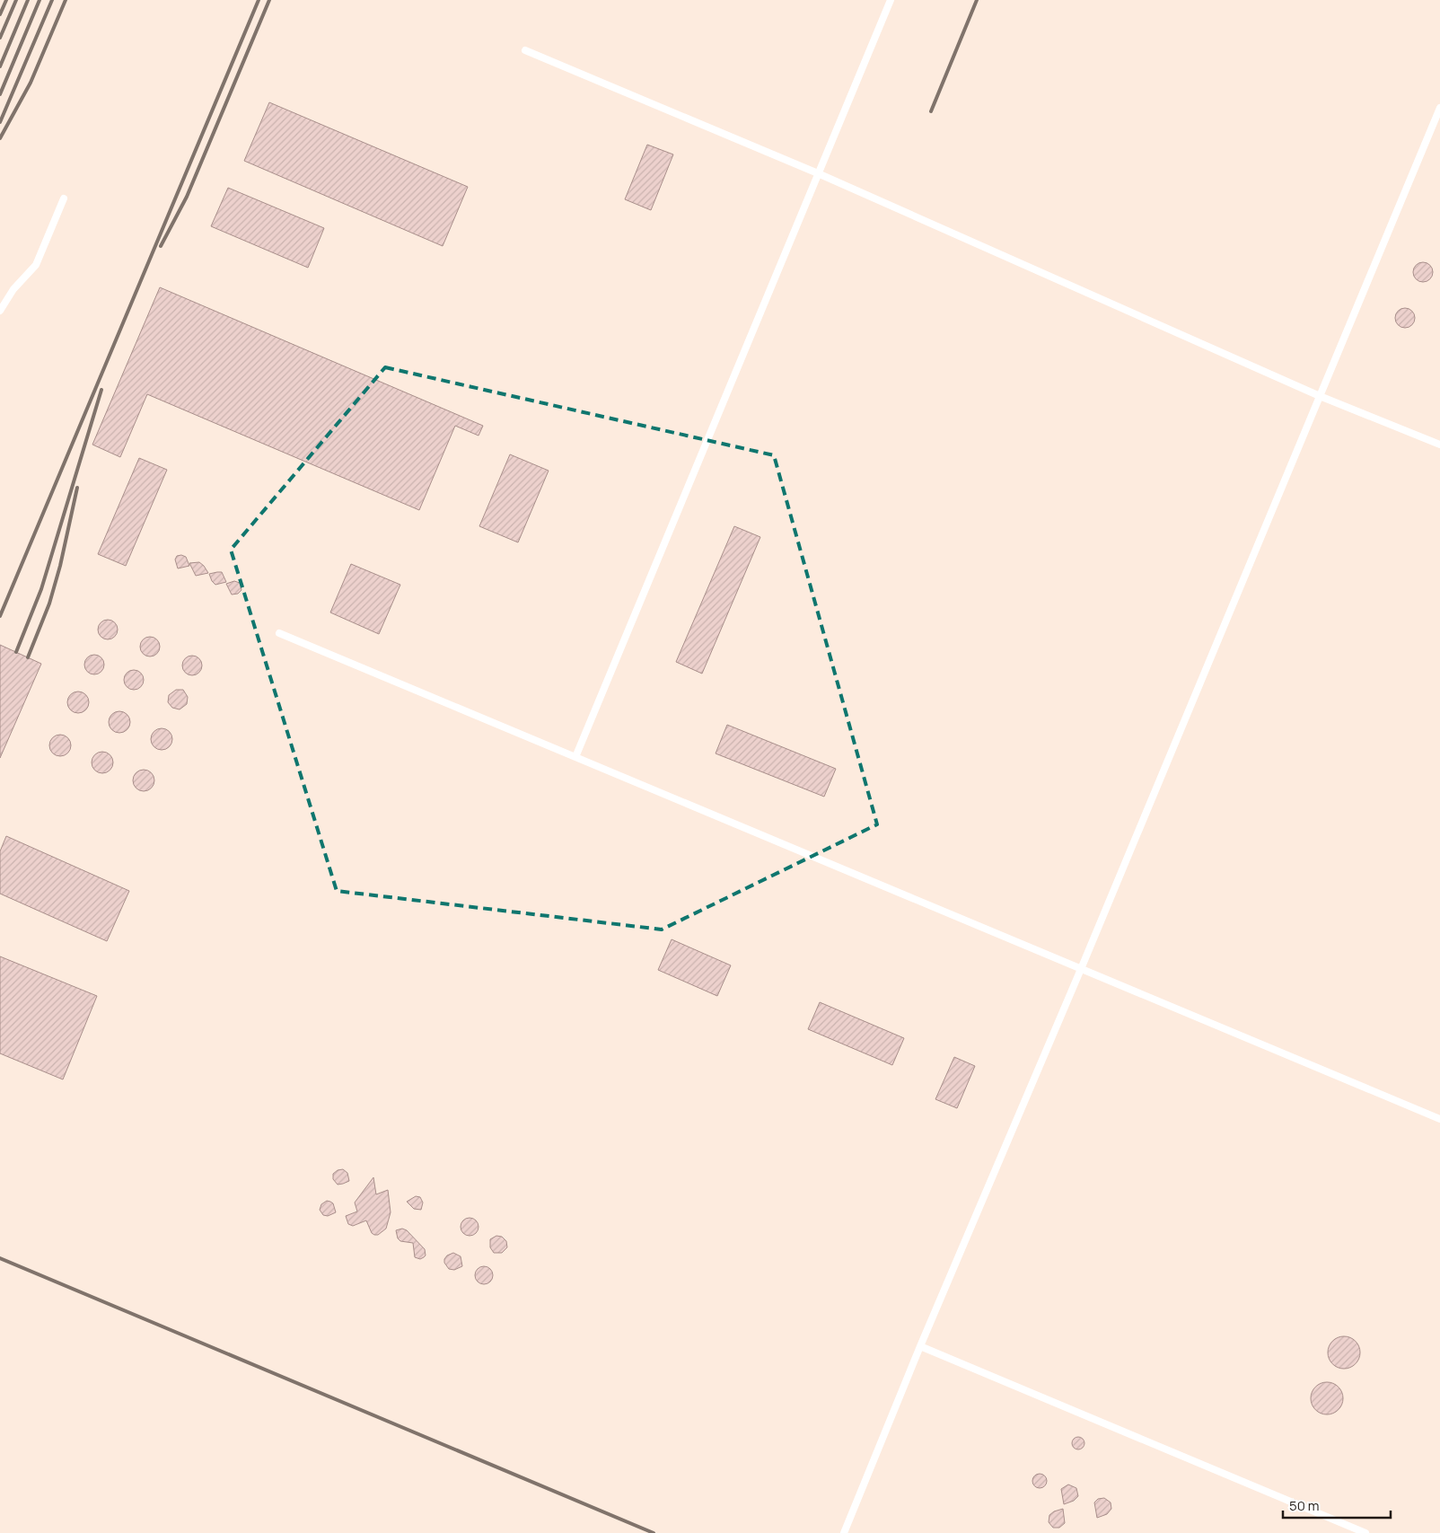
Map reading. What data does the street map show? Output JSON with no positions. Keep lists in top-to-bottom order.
{
  "scale_bar": "50 m"
}
